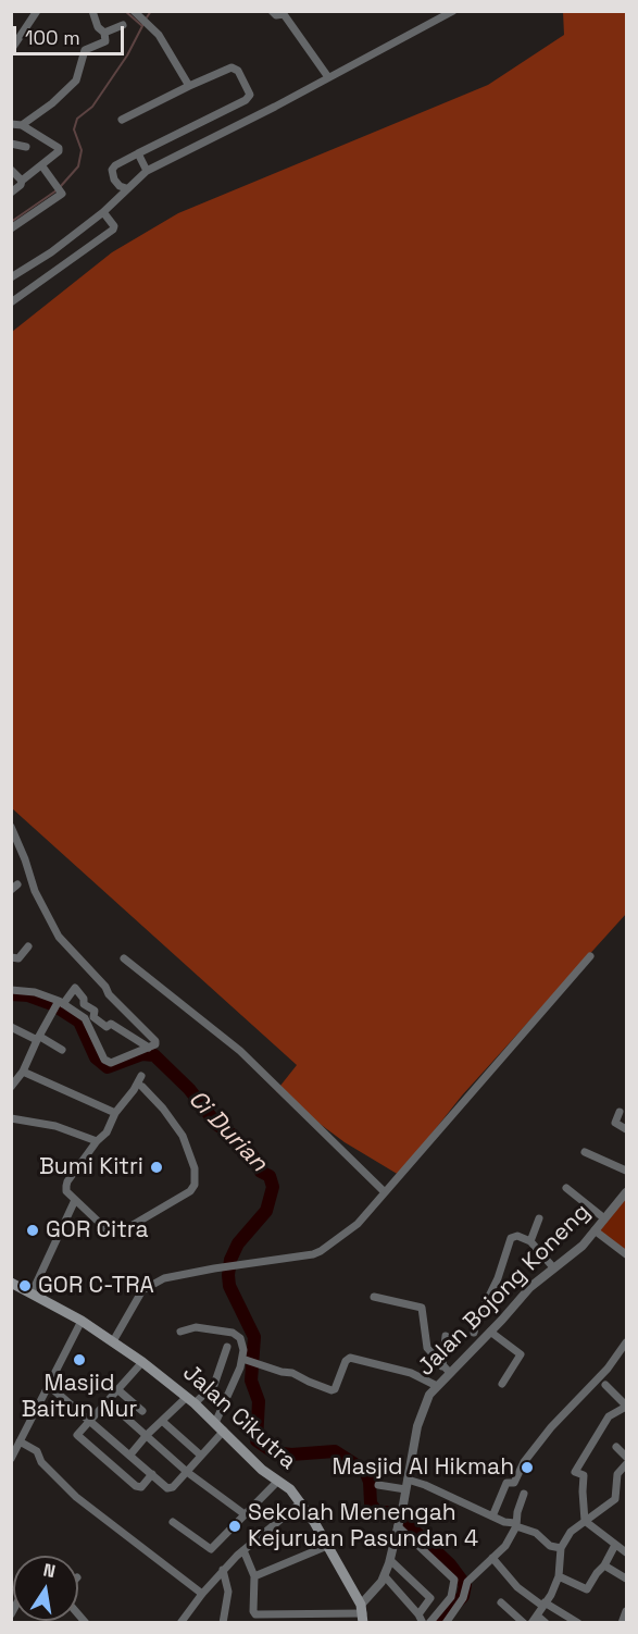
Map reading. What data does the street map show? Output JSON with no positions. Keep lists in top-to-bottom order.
{
  "streets": {
    "main road": ["Jalan Cikutra"],
    "street": ["Jalan Bojong Koneng"]
  },
  "crossings": [
    ["Jalan Bojong Koneng", "Jalan Cikutra"]
  ],
  "water": ["Ci Durian"],
  "places": [
    "Bumi Kitri",
    "GOR Citra",
    "GOR C-TRA",
    "Masjid Baitun Nur",
    "Masjid Al Hikmah",
    "Sekolah Menengah Kejuruan Pasundan 4"
  ],
  "scale_bar": "100 m",
  "north": "top"
}
